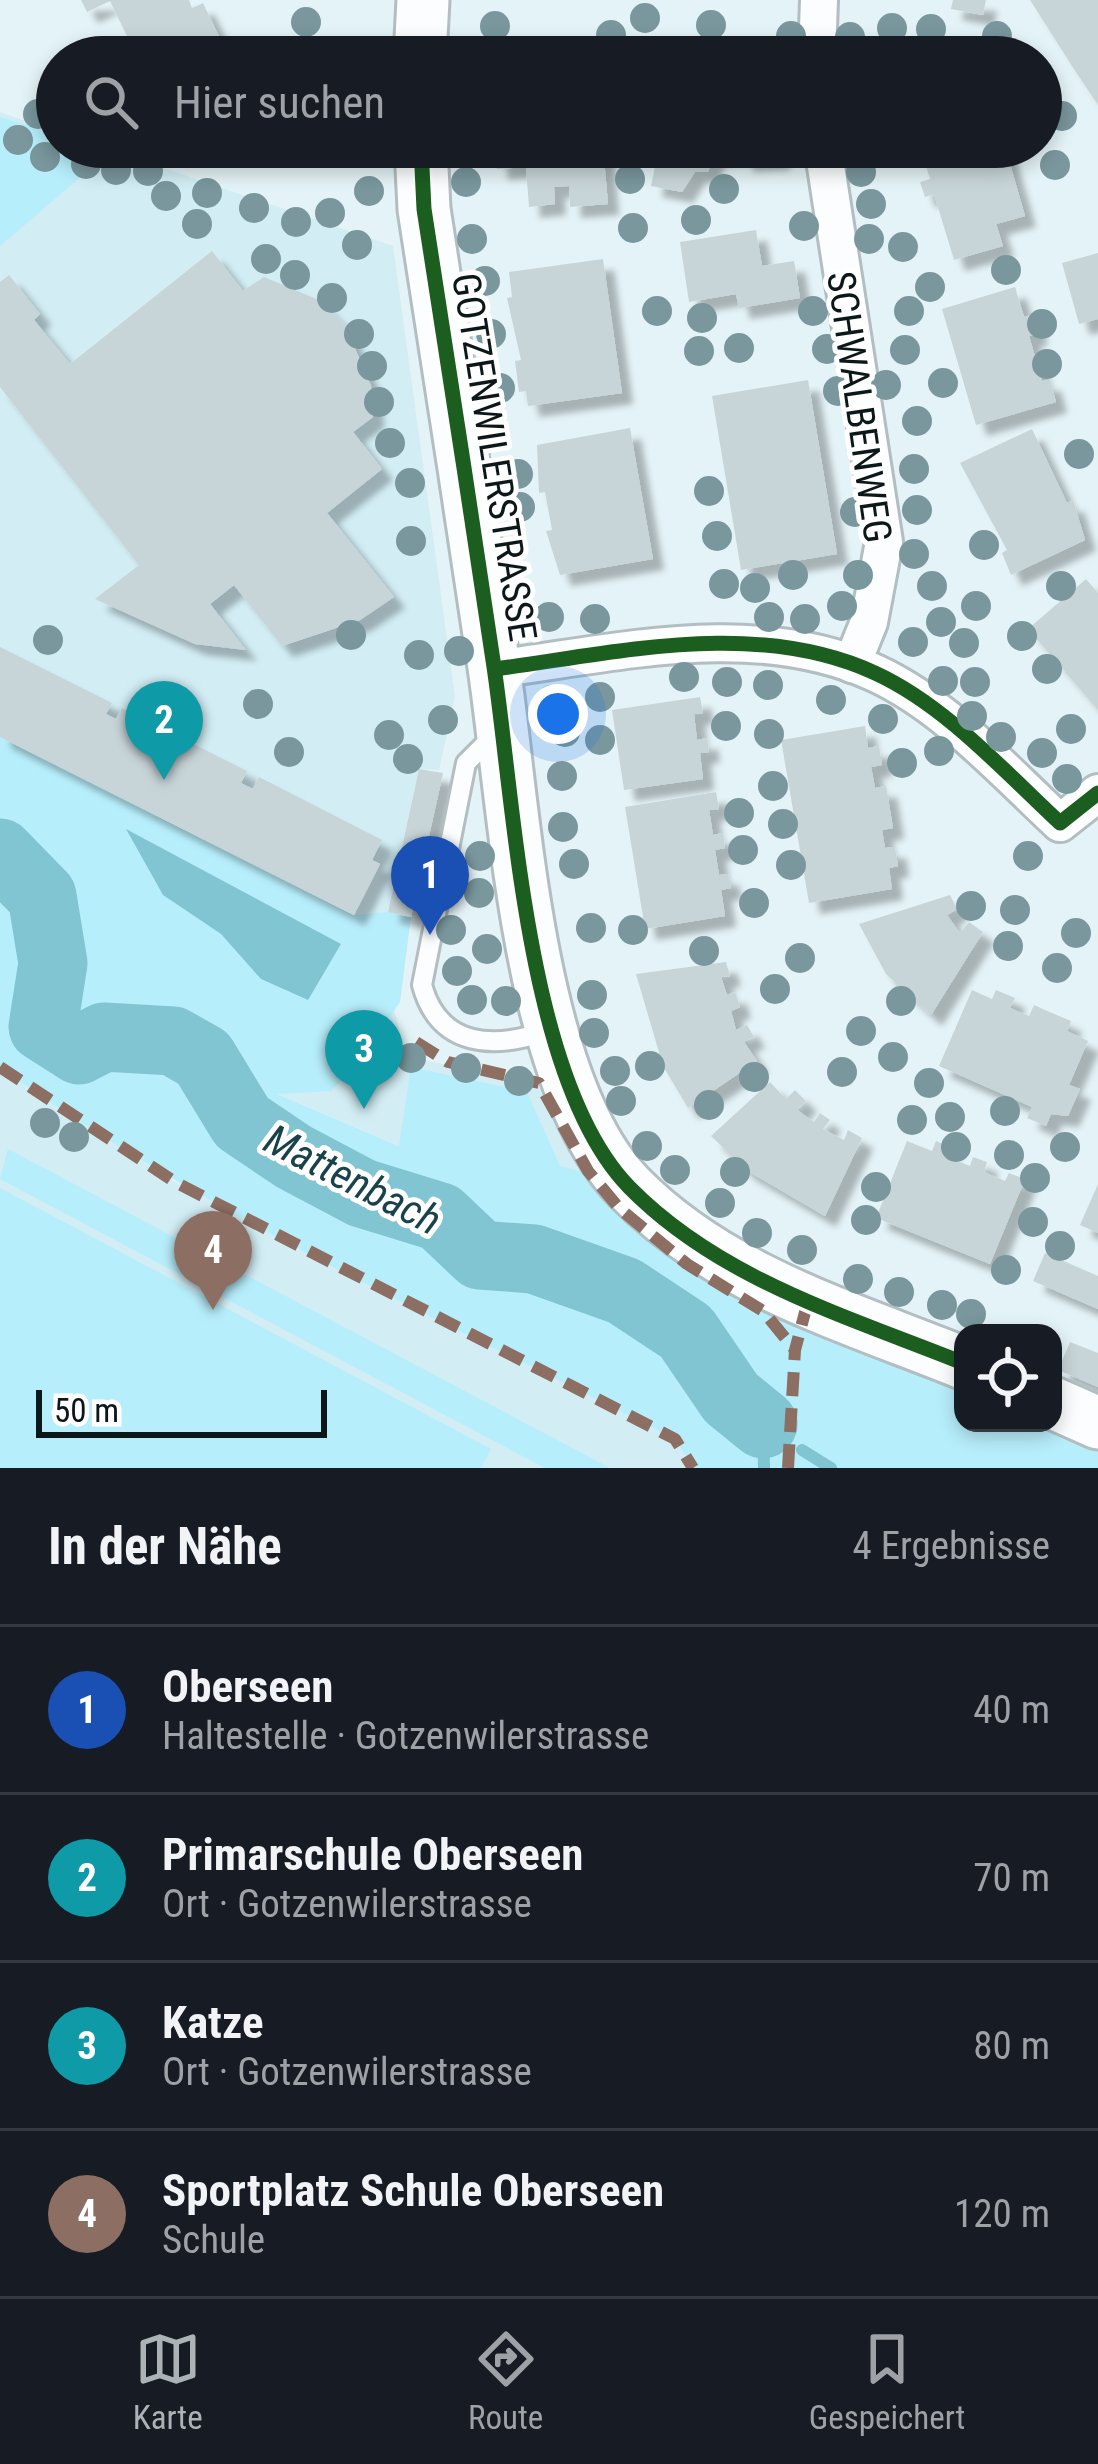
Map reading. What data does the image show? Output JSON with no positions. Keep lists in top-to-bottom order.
{
  "streets": {
    "street": ["SCHWALBENWEG", "GOTZENWILERSTRASSE"]
  },
  "water": ["Mattenbach"],
  "scale_bar": "50 m",
  "page": {
    "search": "Hier suchen",
    "pins": [
      "2",
      "1",
      "3",
      "4"
    ],
    "scale": "50 m",
    "heading": ["In der Nähe", "4 Ergebnisse"],
    "list": [
      {
        "mark": "1",
        "name": "Oberseen",
        "note": "Haltestelle · Gotzenwilerstrasse",
        "value": "40 m"
      },
      {
        "mark": "2",
        "name": "Primarschule Oberseen",
        "note": "Ort · Gotzenwilerstrasse",
        "value": "70 m"
      },
      {
        "mark": "3",
        "name": "Katze",
        "note": "Ort · Gotzenwilerstrasse",
        "value": "80 m"
      },
      {
        "mark": "4",
        "name": "Sportplatz Schule Oberseen",
        "note": "Schule",
        "value": "120 m"
      }
    ],
    "nav": ["Karte", "Route", "Gespeichert"]
  }
}
